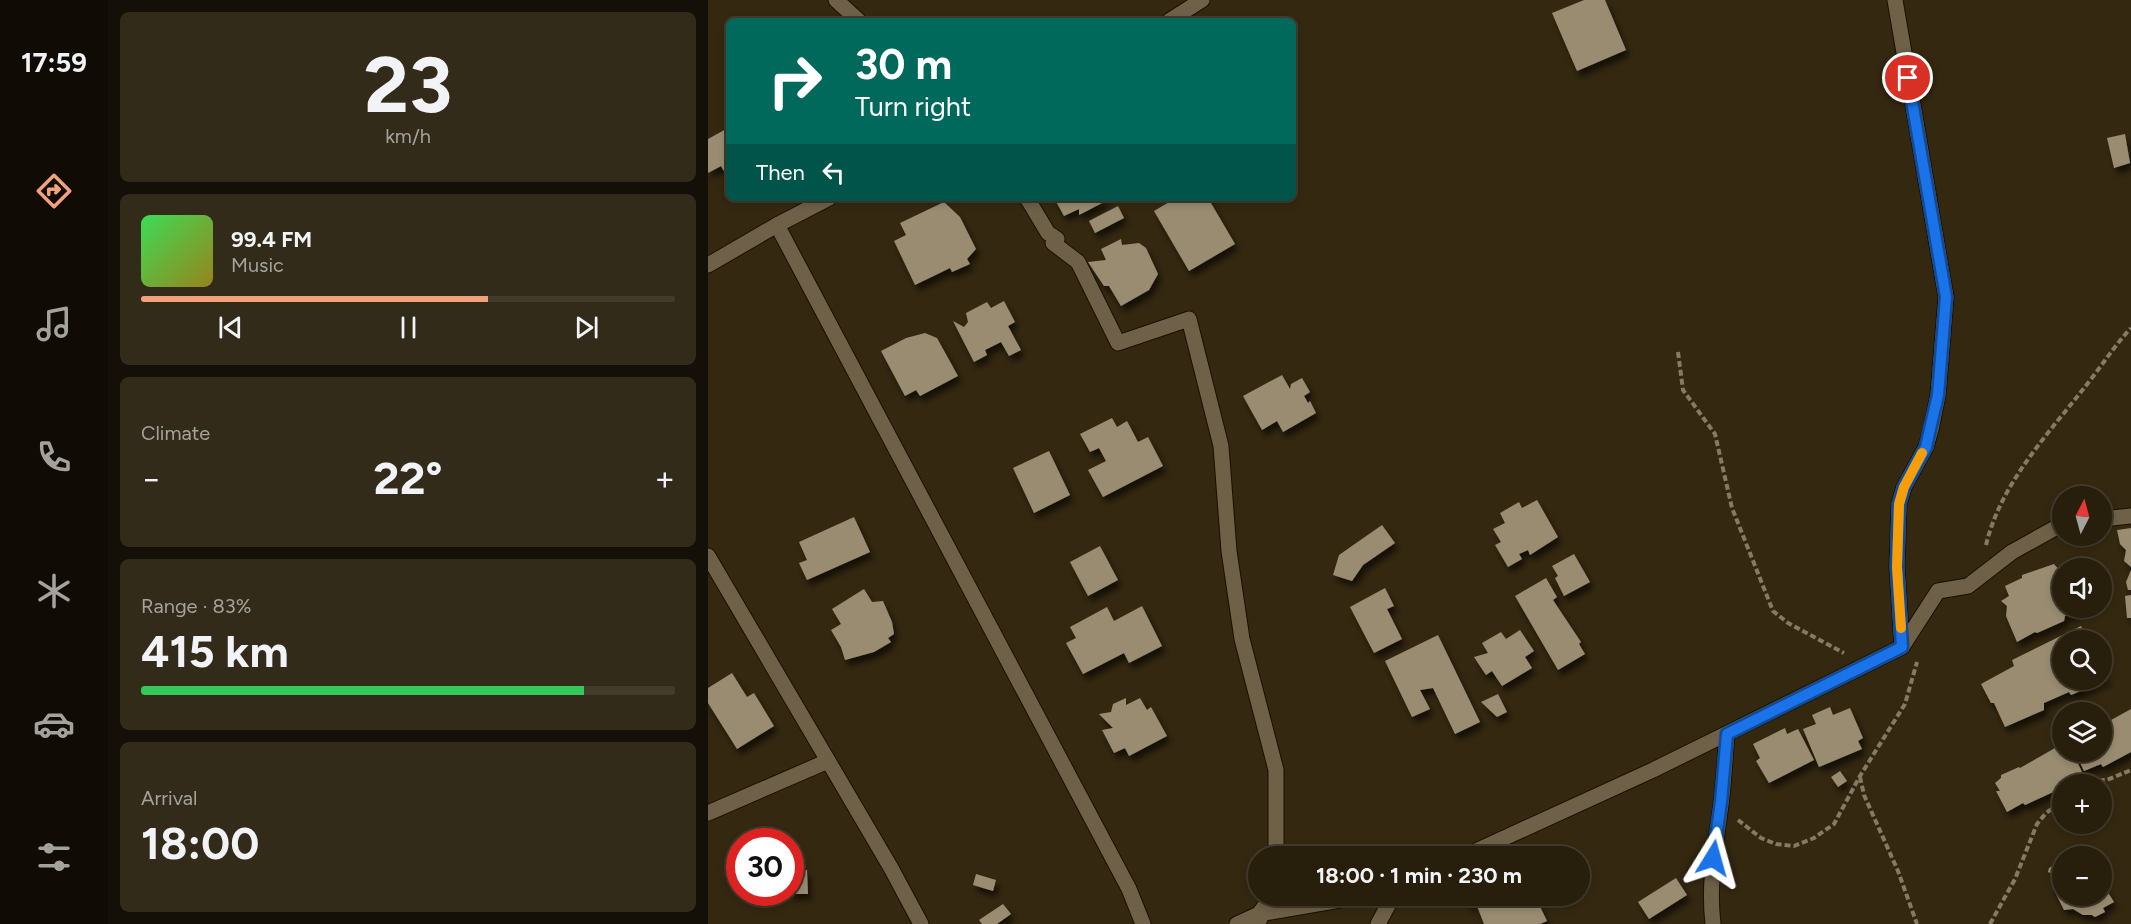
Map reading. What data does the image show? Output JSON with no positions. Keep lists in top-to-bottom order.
{
  "north": "top",
  "page": {
    "tabs": "17:59",
    "tile": [
      ["23", "km/h"],
      "Climate",
      ["Range · 83%", "415 km"],
      ["Arrival", "18:00"]
    ],
    "turn": ["30 m", "Turn right"],
    "then": "Then",
    "song": ["99.4 FM", "Music"],
    "heat": ["−", "22°", "+"],
    "map_buttons": ["+", "−"],
    "limit": "30",
    "trip": "18:00 · 1 min · 230 m"
  }
}
